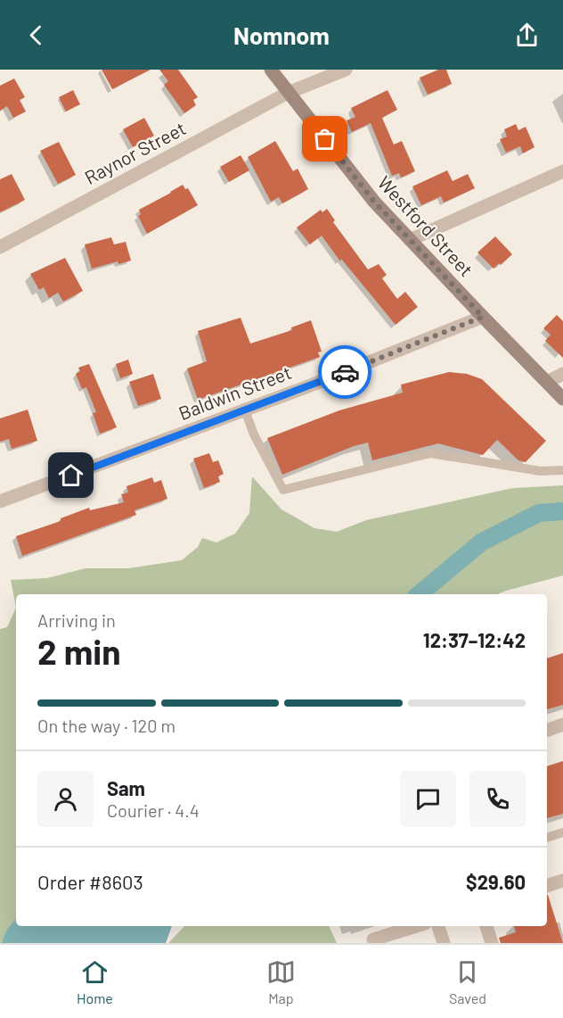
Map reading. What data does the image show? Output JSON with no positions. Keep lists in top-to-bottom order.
{
  "streets": {
    "main road": ["Westford Street"],
    "street": ["Raynor Street", "Baldwin Street"]
  },
  "crossings": [
    ["Raynor Street", "Westford Street"],
    ["Westford Street", "Baldwin Street"]
  ],
  "page": {
    "header": "Nomnom",
    "heading": ["2 min", "Arriving in", "12:37–12:42"],
    "panel": [
      "Sam",
      "Courier · 4.4",
      "Order #8603",
      "$29.60"
    ],
    "bar": "On the way · 120 m",
    "tabs": ["Home", "Map", "Saved"]
  }
}
